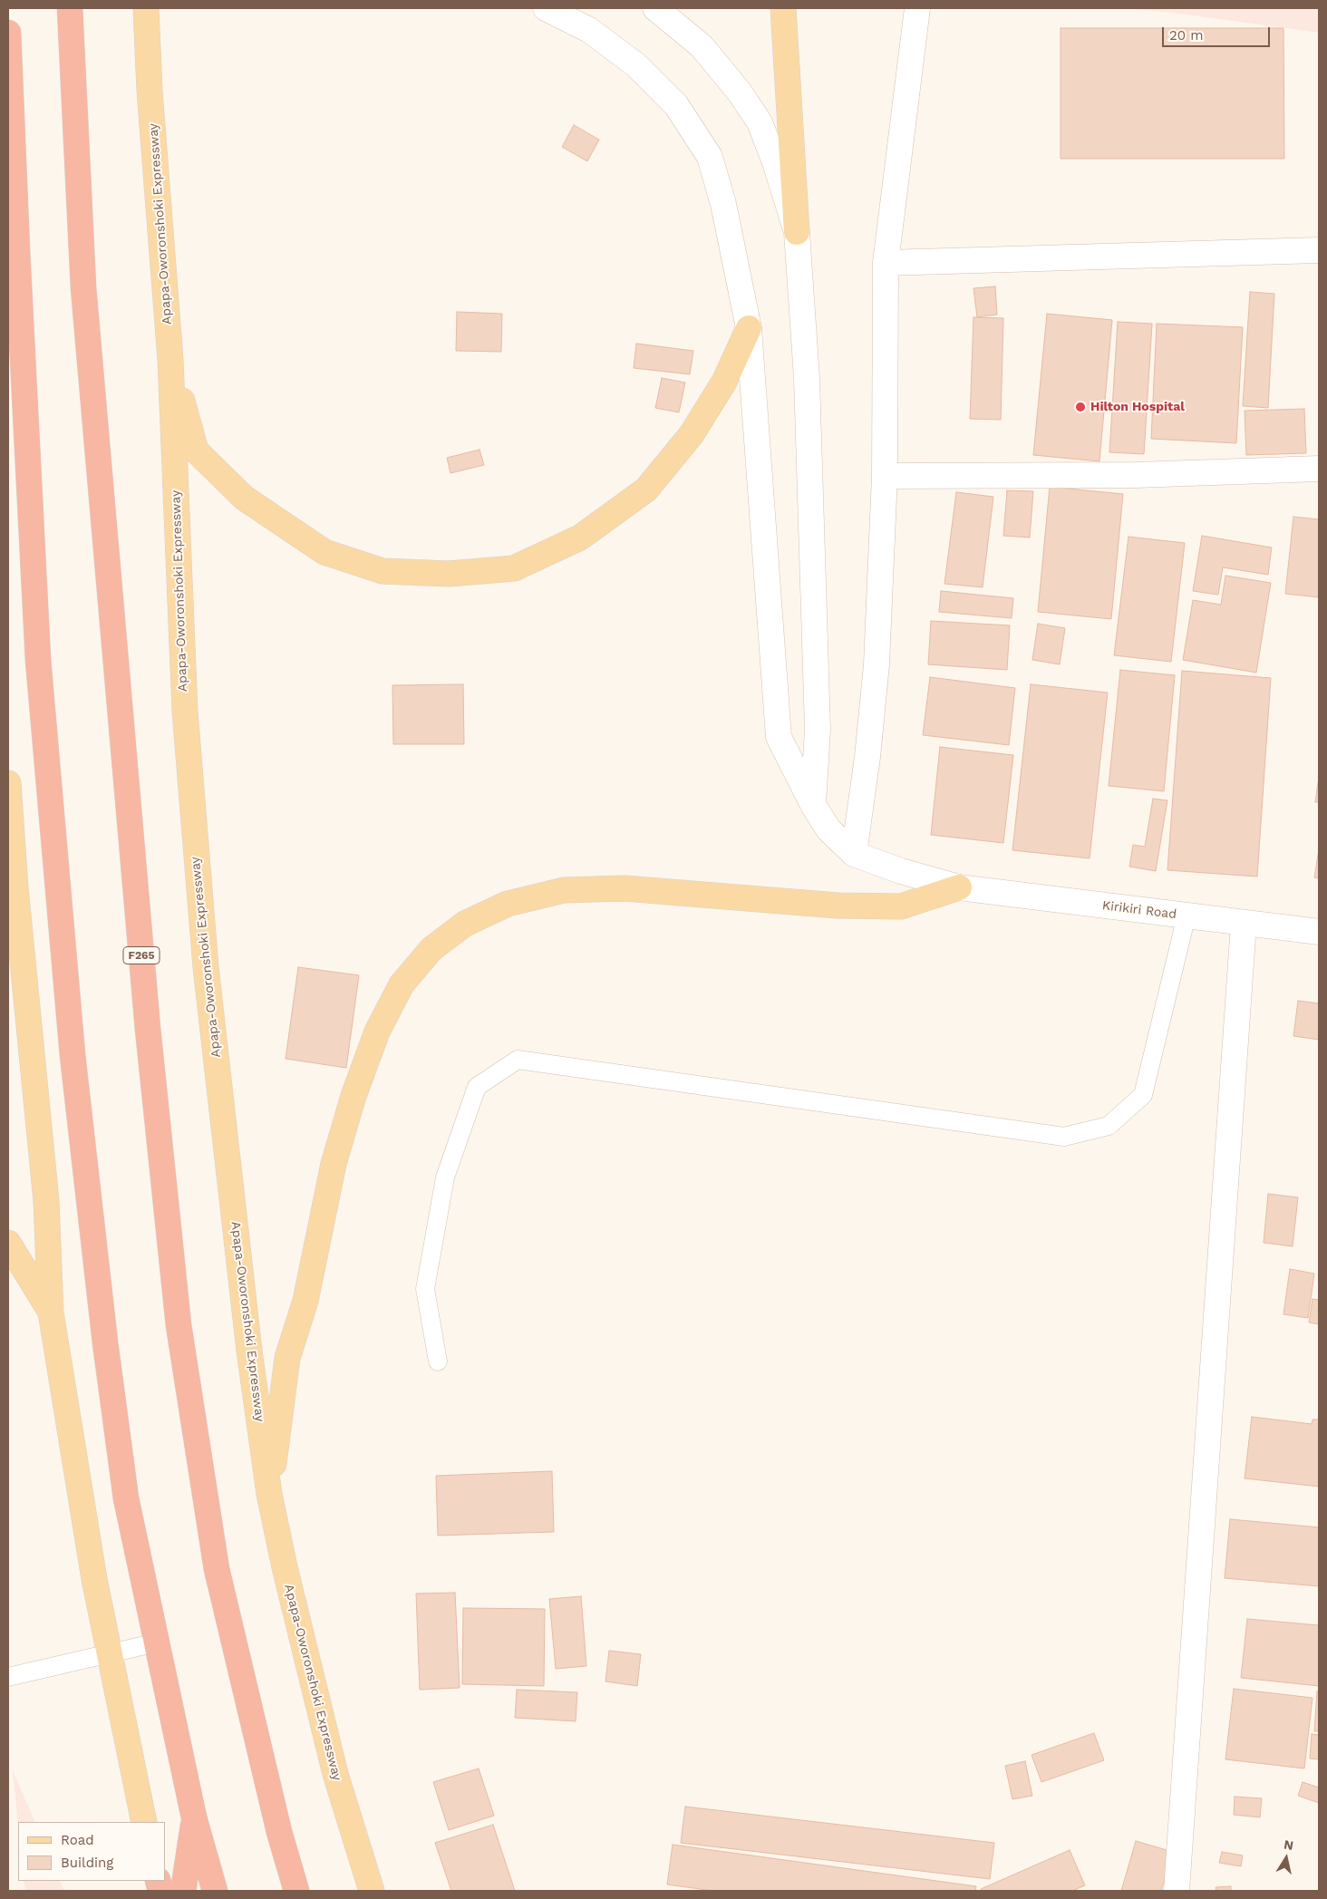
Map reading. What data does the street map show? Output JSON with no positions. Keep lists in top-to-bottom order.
{
  "streets": {
    "highway": ["F265"],
    "main road": ["Apapa-Oworonshoki Expressway"],
    "street": ["Kirikiri Road"]
  },
  "places": ["Hilton Hospital"],
  "legend": ["Road", "Building"],
  "scale_bar": "20 m",
  "north": "top"
}
